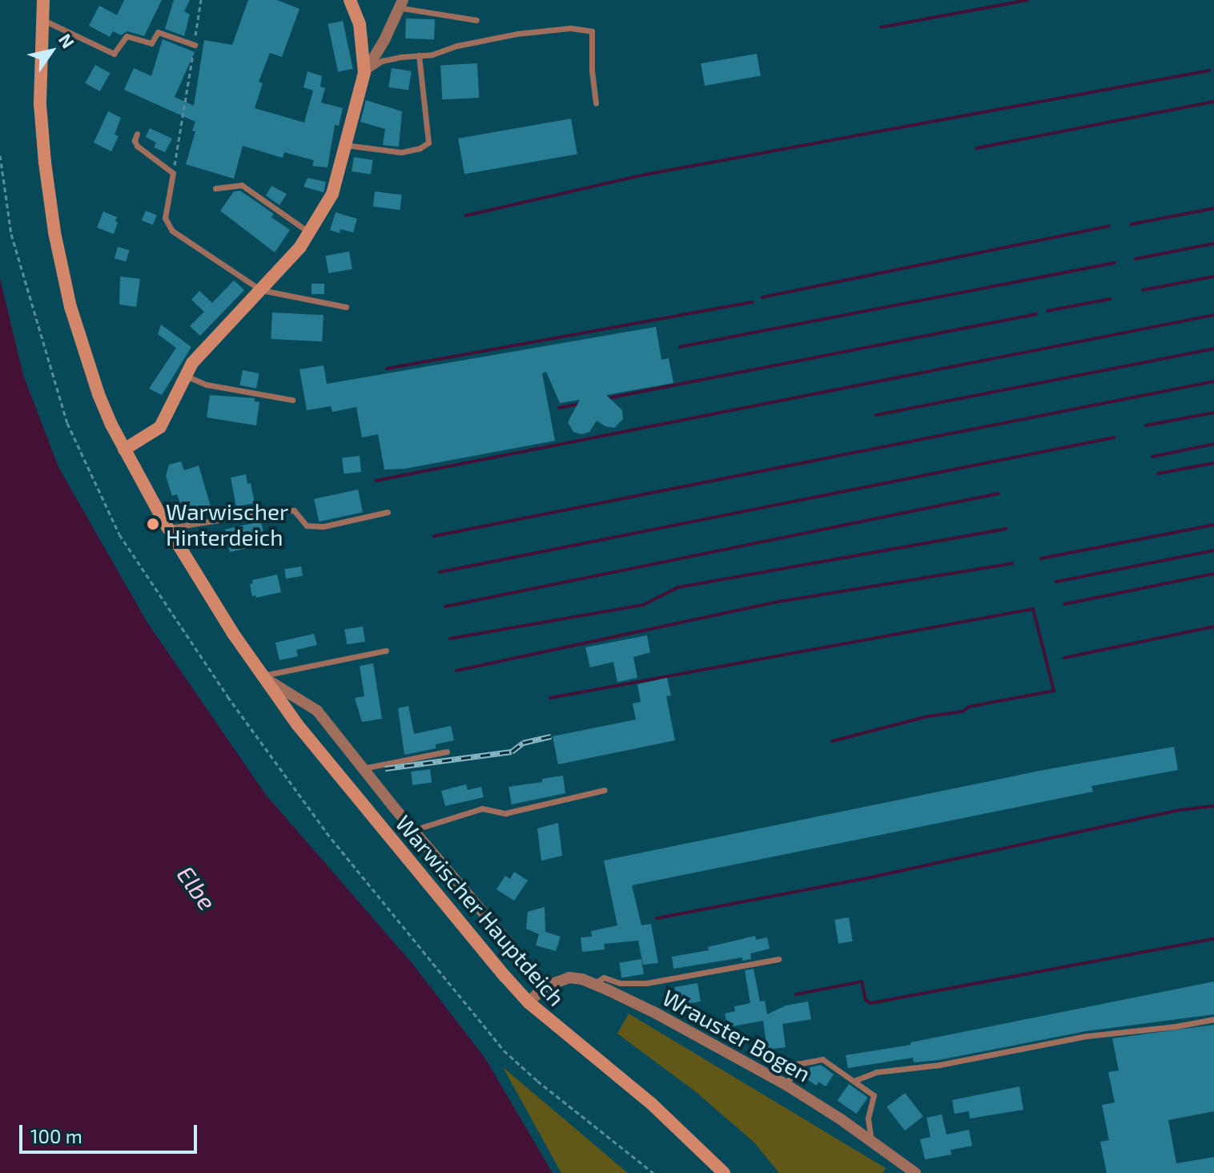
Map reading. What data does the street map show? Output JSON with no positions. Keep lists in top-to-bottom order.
{
  "streets": {
    "street": ["Warwischer Hauptdeich", "Wrauster Bogen"]
  },
  "crossings": [
    ["Warwischer Hauptdeich", "Wrauster Bogen"]
  ],
  "water": ["Elbe"],
  "places": ["Warwischer Hinterdeich"],
  "scale_bar": "100 m",
  "north": "top right"
}
